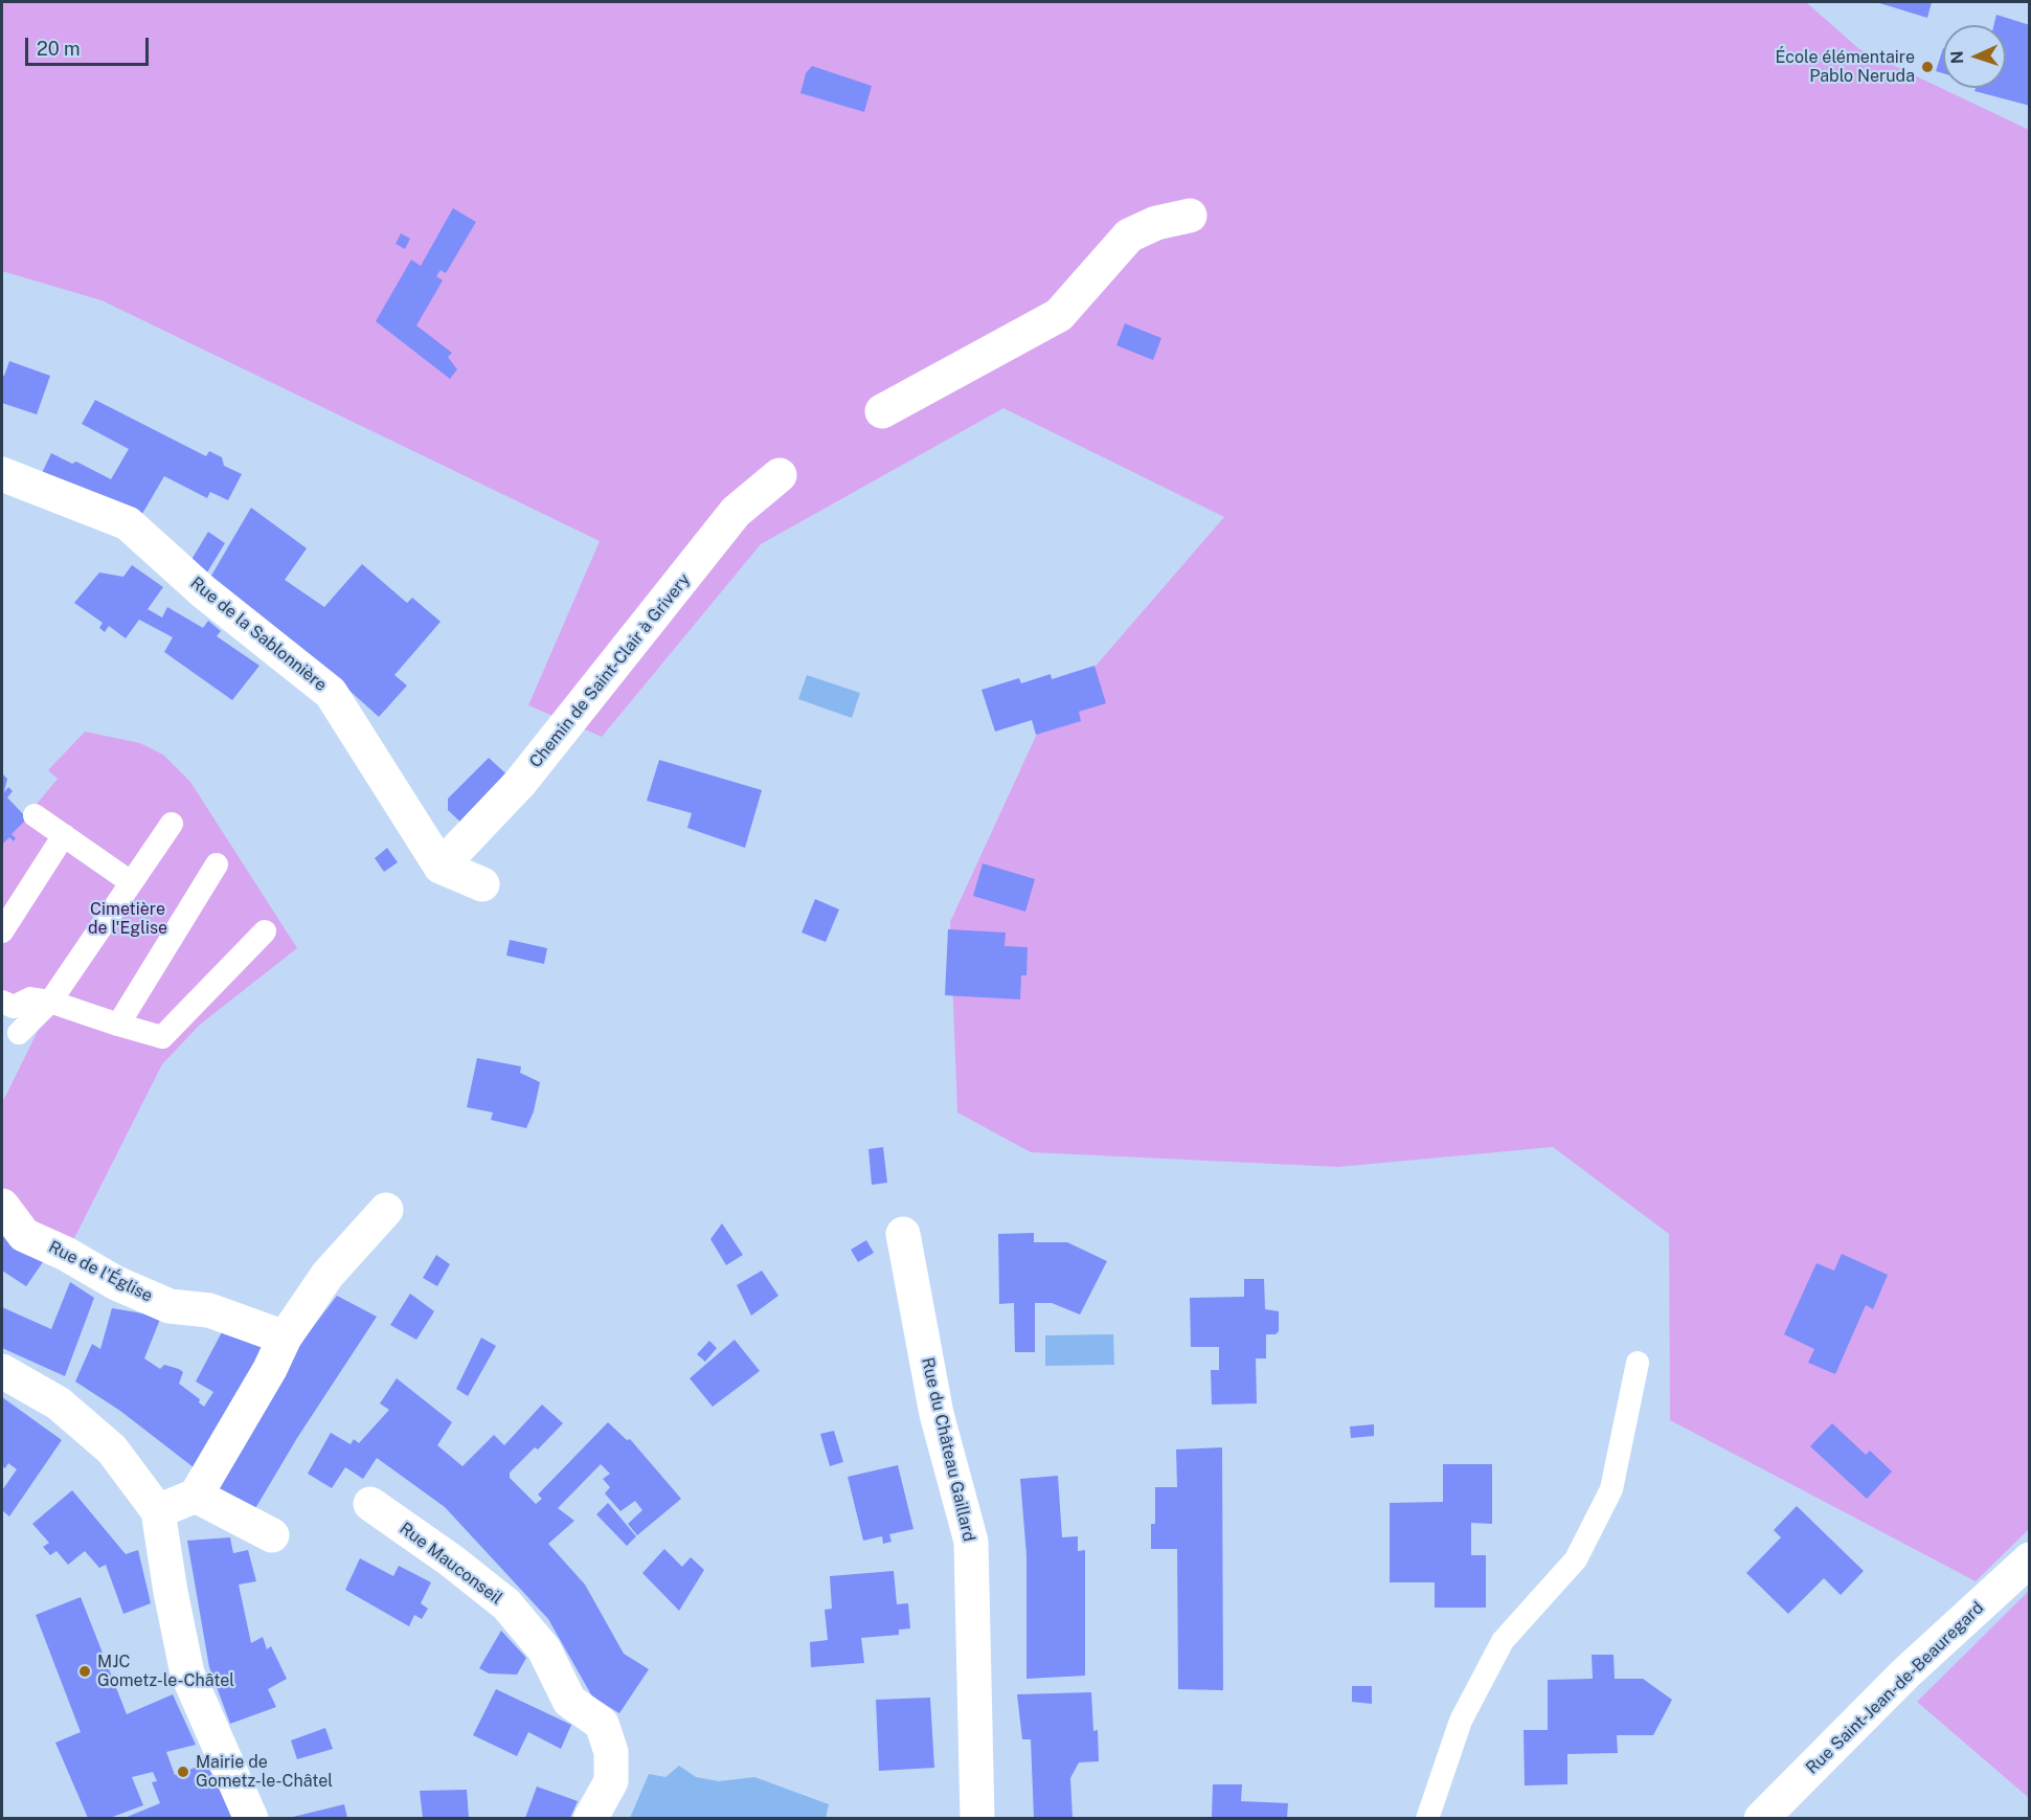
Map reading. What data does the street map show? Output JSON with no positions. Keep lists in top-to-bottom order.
{
  "streets": {
    "street": [
      "Rue de la Sablonnière",
      "Chemin de Saint-Clair à Grivery",
      "Rue de l'Église",
      "Rue du Château Gaillard",
      "Rue Mauconseil",
      "Rue Saint-Jean-de-Beauregard"
    ]
  },
  "crossings": [
    ["Rue de la Sablonnière", "Chemin de Saint-Clair à Grivery"]
  ],
  "parks": ["Cimetière de l'Eglise"],
  "places": ["École élémentaire Pablo Neruda", "MJC Gometz-le-Châtel", "Mairie de Gometz-le-Châtel"],
  "scale_bar": "20 m",
  "north": "left"
}
